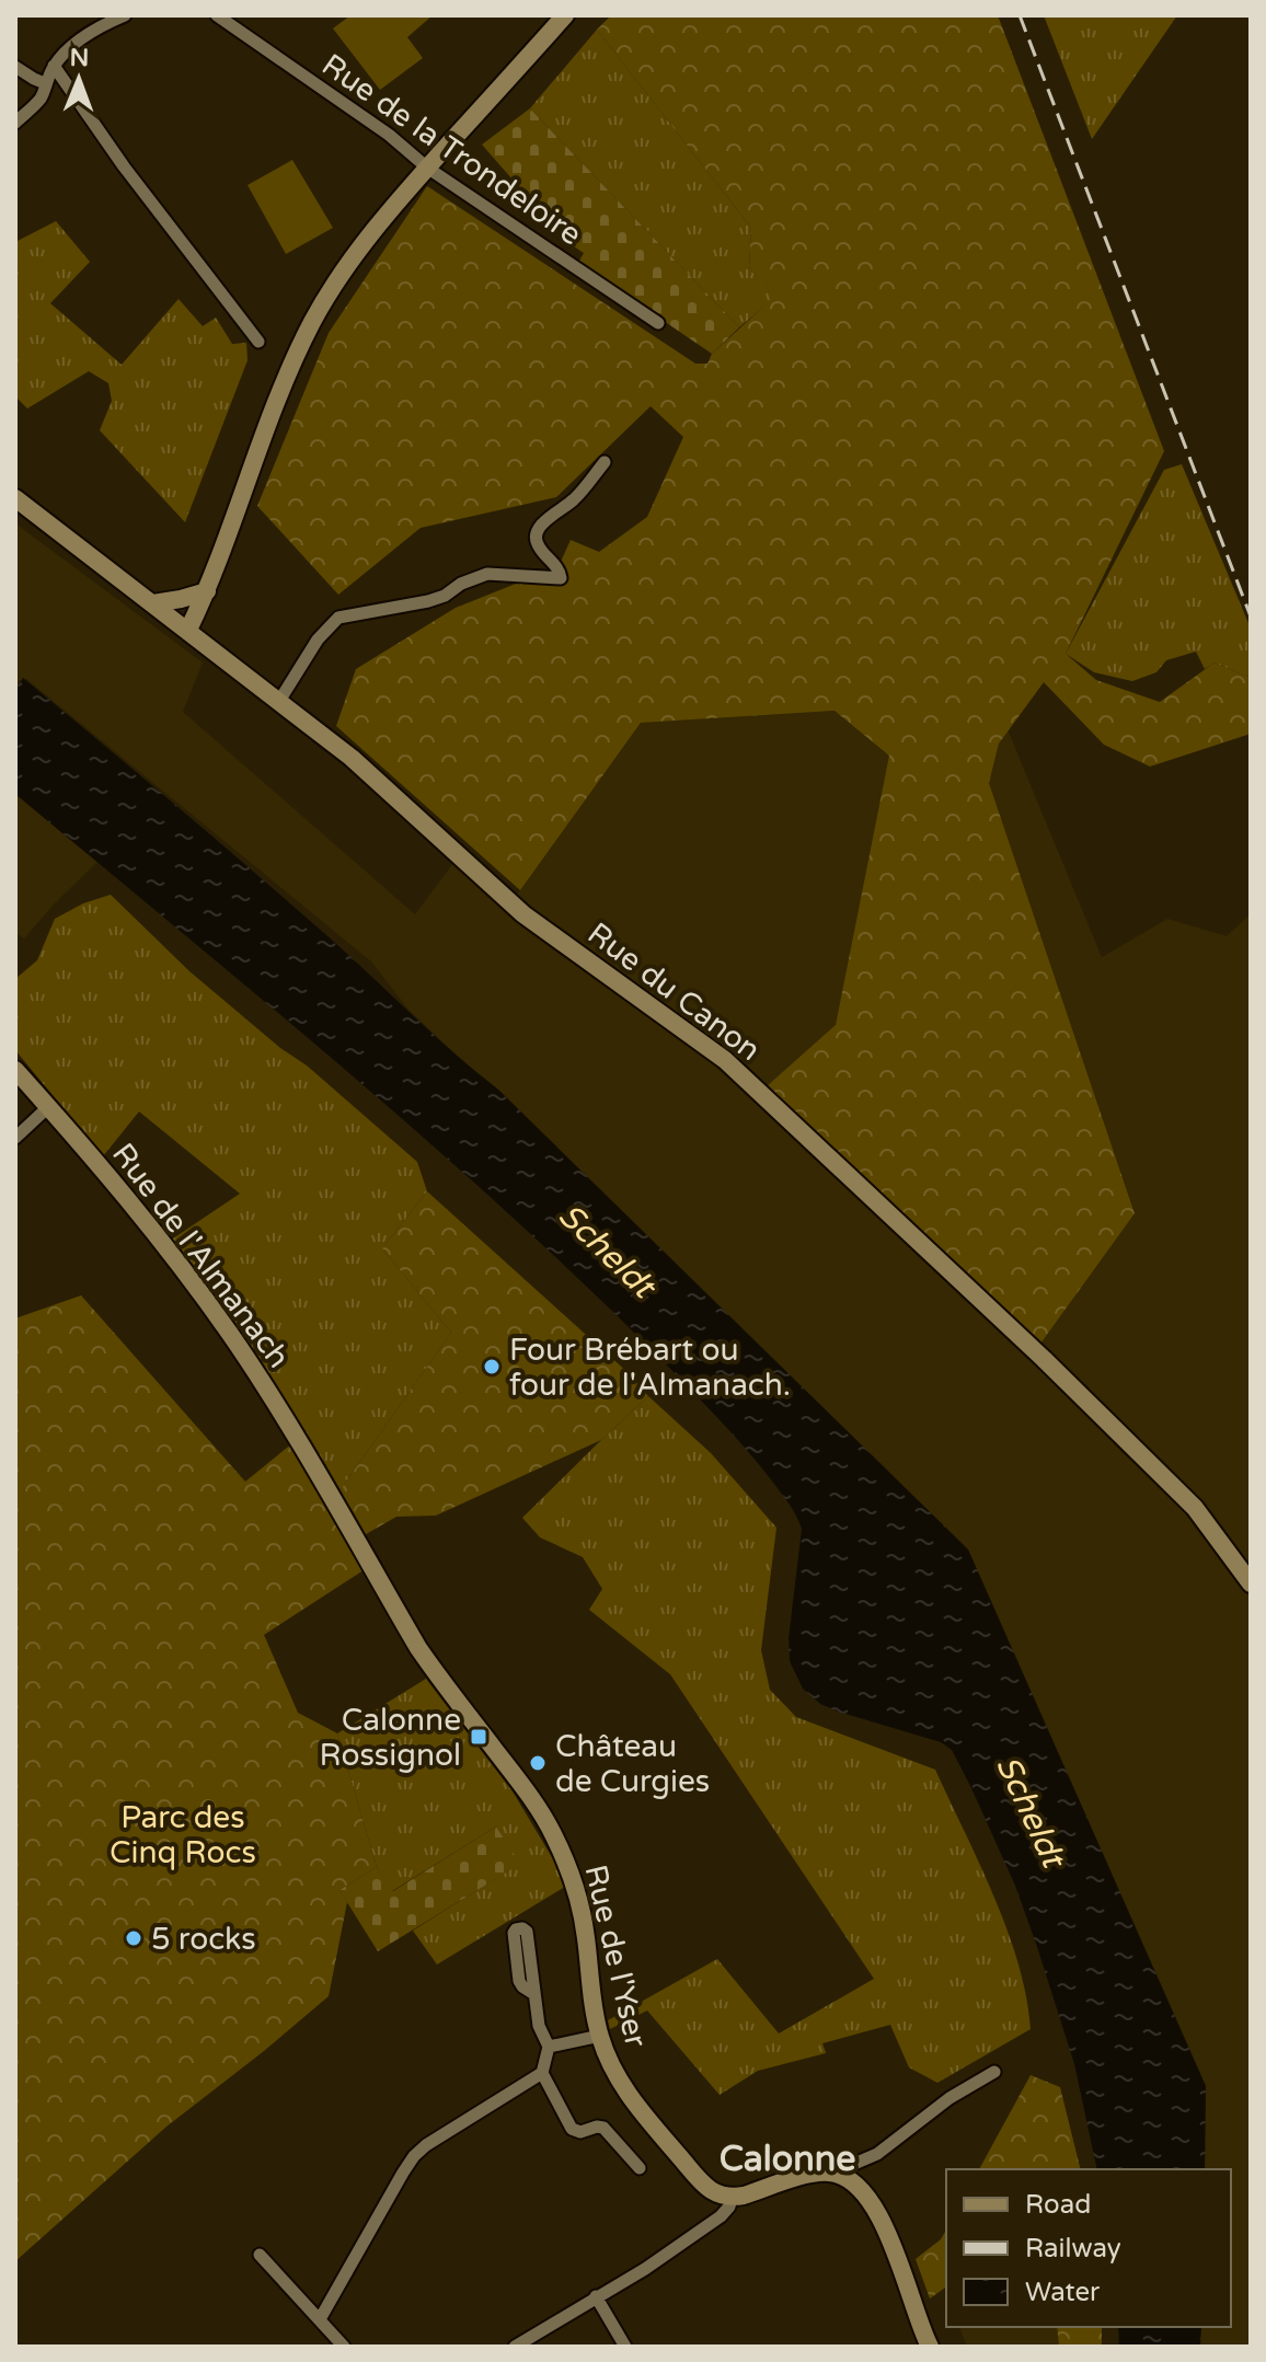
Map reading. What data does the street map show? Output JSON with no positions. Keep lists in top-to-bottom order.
{
  "streets": {
    "main road": ["Rue du Canon", "Rue de l'Almanach", "Rue de l'Yser"],
    "street": ["Rue de la Trondeloire"]
  },
  "crossings": [
    ["Rue de l'Almanach", "Rue de l'Yser"]
  ],
  "districts": ["Calonne"],
  "water": ["Scheldt"],
  "parks": ["Parc des Cinq Rocs"],
  "places": {
    "other": ["Four Brébart ou four de l'Almanach.", "Château de Curgies", "5 rocks"],
    "transit": ["Calonne Rossignol"]
  },
  "legend": ["Road", "Railway", "Water"],
  "north": "top"
}
